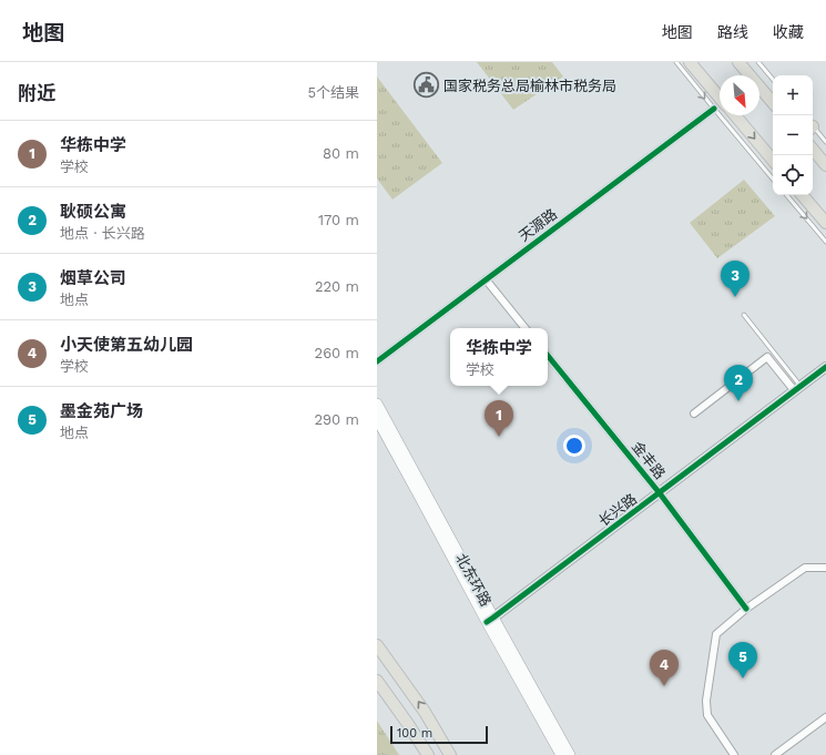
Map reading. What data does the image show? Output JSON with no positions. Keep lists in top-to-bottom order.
{
  "streets": {
    "main road": ["北东环路"],
    "street": ["天源路", "金丰路", "长兴路"]
  },
  "crossings": [
    ["金丰路", "长兴路"],
    ["长兴路", "北东环路"]
  ],
  "places": {
    "public building": ["国家税务总局榆林市税务局"]
  },
  "scale_bar": "100 m",
  "north": "bottom right",
  "page": {
    "header": "地图",
    "nav": ["地图", "路线", "收藏"],
    "heading": ["附近", "5个结果"],
    "map_buttons": ["+", "−"],
    "list": [
      {
        "mark": "1",
        "name": "华栋中学",
        "note": "学校",
        "value": "80 m"
      },
      {
        "mark": "2",
        "name": "耿硕公寓",
        "note": "地点 · 长兴路",
        "value": "170 m"
      },
      {
        "mark": "3",
        "name": "烟草公司",
        "note": "地点",
        "value": "220 m"
      },
      {
        "mark": "4",
        "name": "小天使第五幼儿园",
        "note": "学校",
        "value": "260 m"
      },
      {
        "mark": "5",
        "name": "墨金苑广场",
        "note": "地点",
        "value": "290 m"
      }
    ],
    "pins": [
      "3",
      "2",
      "1",
      "5",
      "4"
    ],
    "popup": ["华栋中学", "学校"],
    "scale": "100 m"
  }
}
